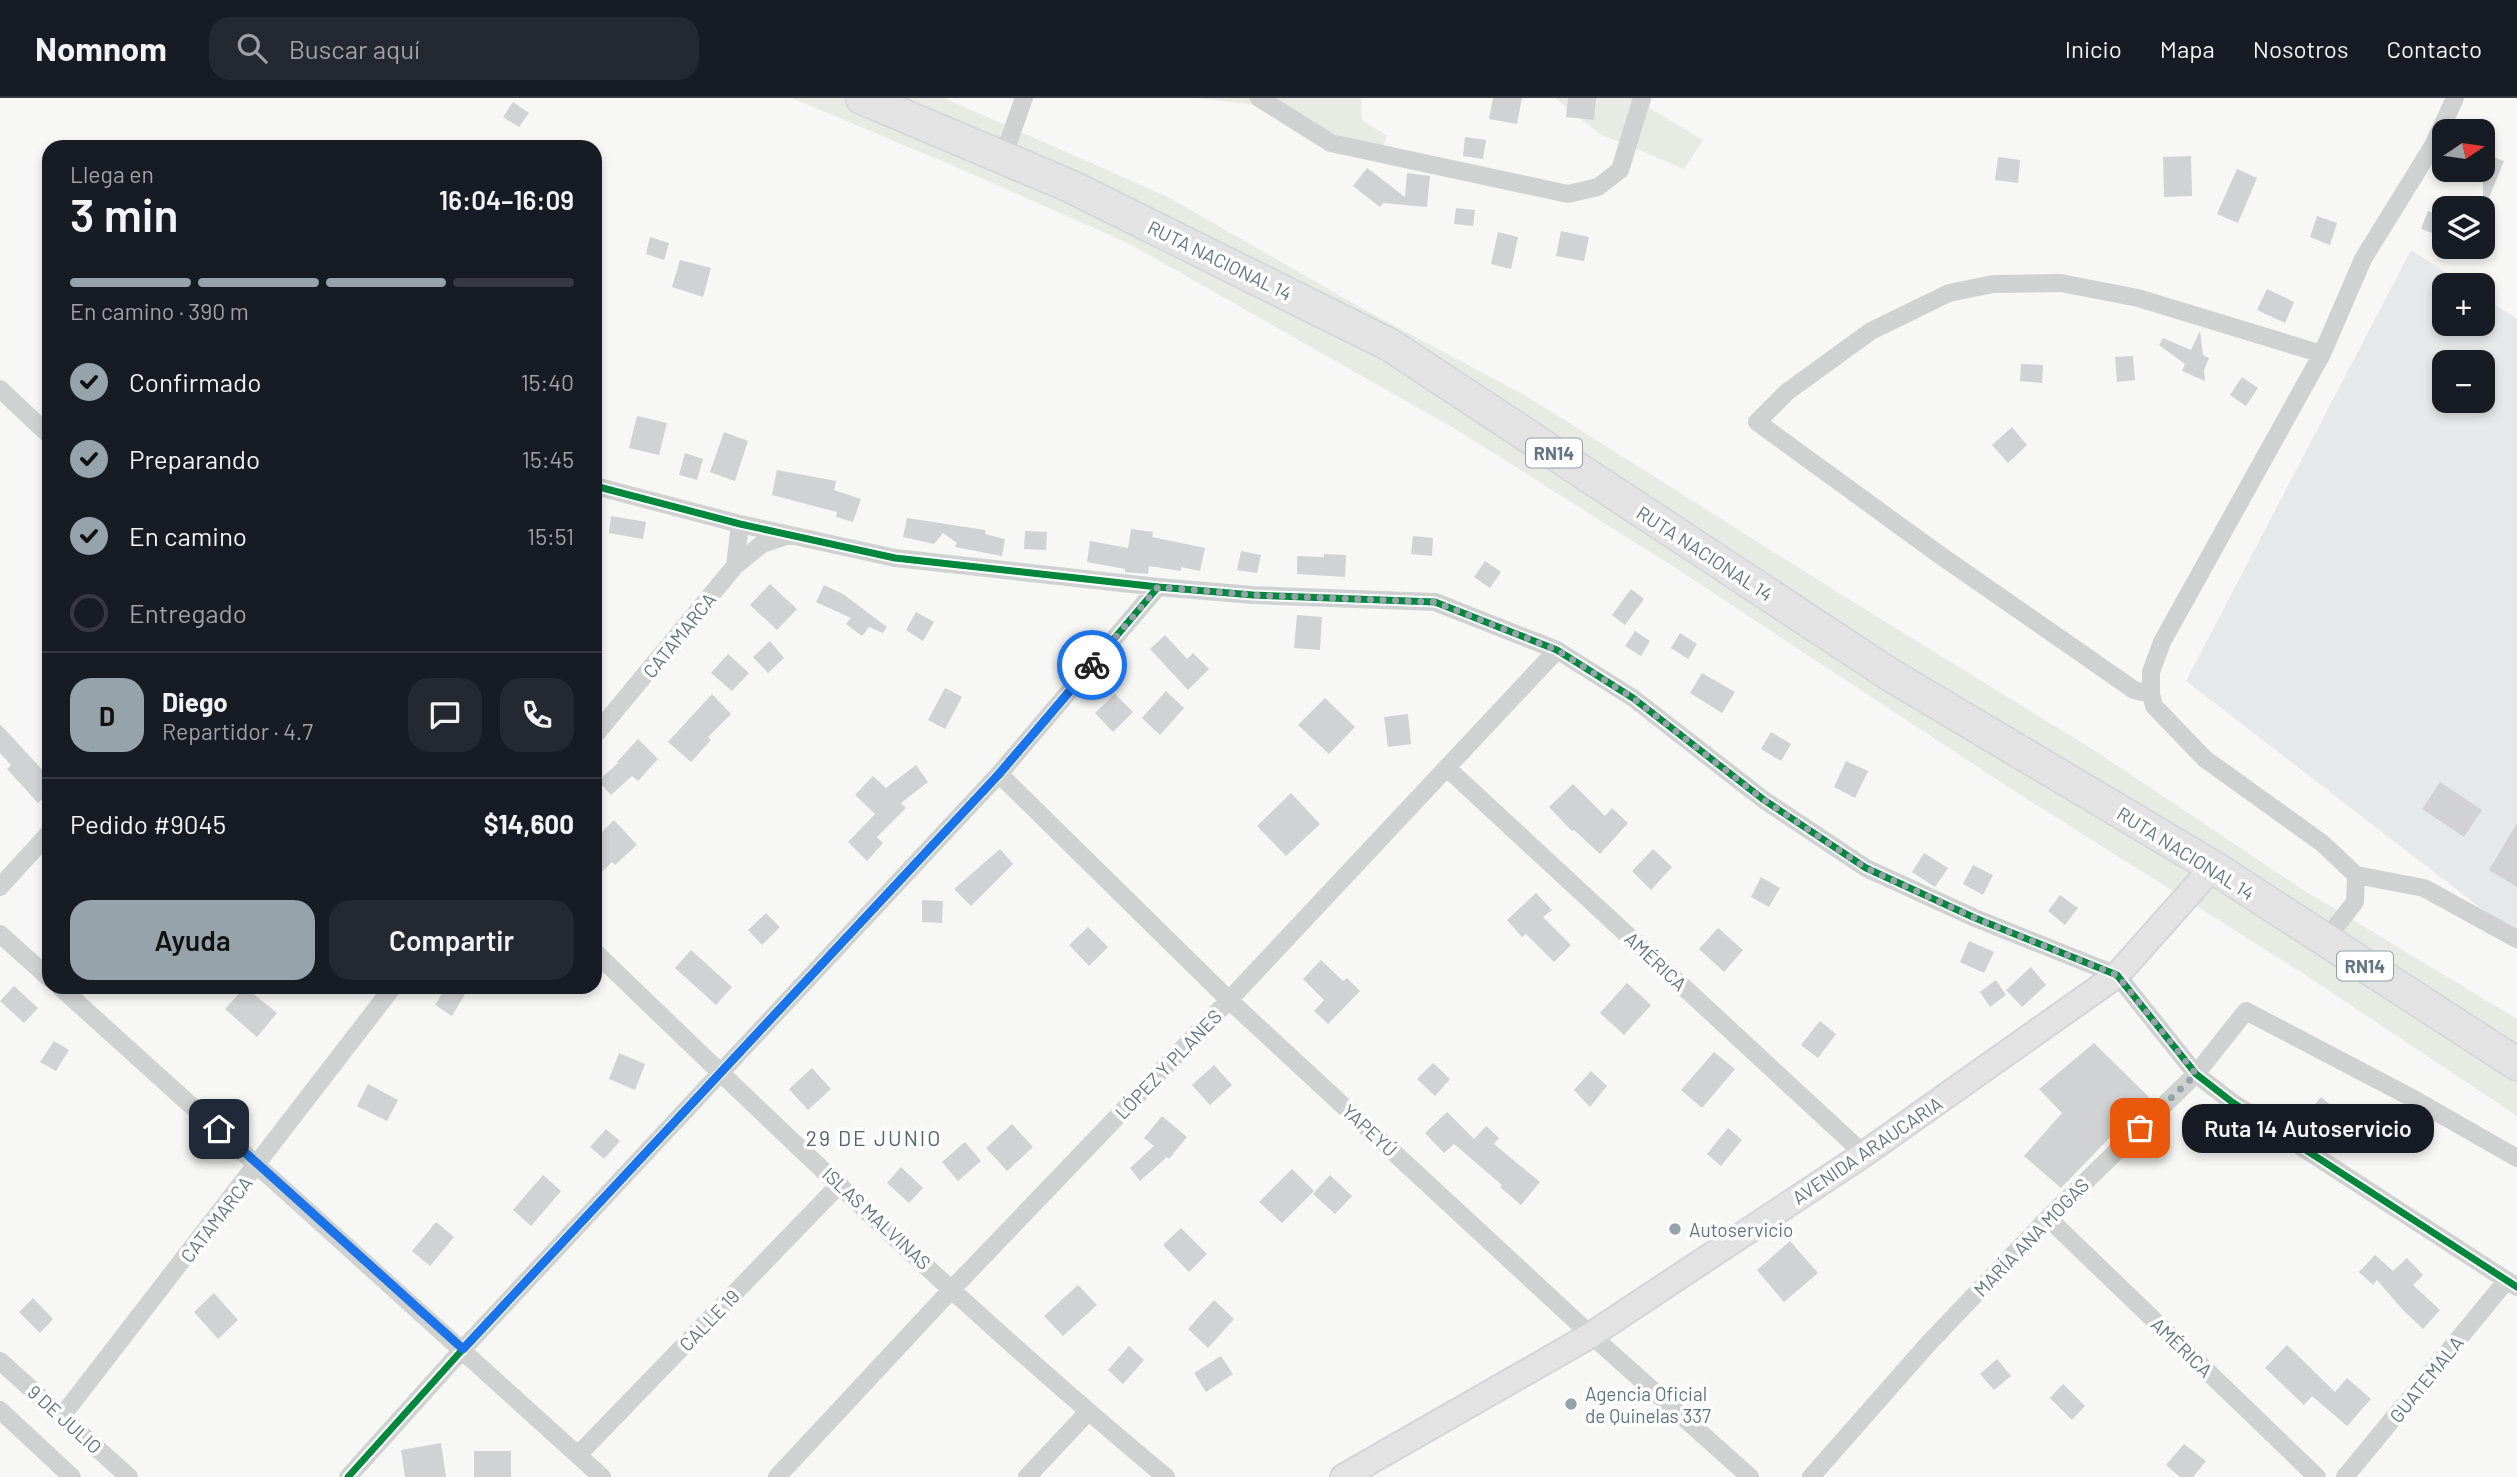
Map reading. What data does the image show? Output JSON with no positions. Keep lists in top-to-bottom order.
{
  "streets": {
    "highway": ["RUTA NACIONAL 14", "RN14"],
    "main road": ["AVENIDA ARAUCARIA"],
    "street": [
      "CATAMARCA",
      "AMÉRICA",
      "LÓPEZ Y PLANES",
      "YAPEYÚ",
      "ISLAS MALVINAS",
      "MARÍA ANA MOGAS",
      "CALLE 19",
      "GUATEMALA",
      "9 DE JULIO"
    ]
  },
  "crossings": [
    ["RUTA NACIONAL 14", "AVENIDA ARAUCARIA"],
    ["CATAMARCA", "9 DE JULIO"],
    ["AMÉRICA", "LÓPEZ Y PLANES"],
    ["AMÉRICA", "AVENIDA ARAUCARIA"],
    ["AMÉRICA", "MARÍA ANA MOGAS"],
    ["LÓPEZ Y PLANES", "YAPEYÚ"],
    ["LÓPEZ Y PLANES", "ISLAS MALVINAS"],
    ["YAPEYÚ", "AVENIDA ARAUCARIA"],
    ["ISLAS MALVINAS", "CALLE 19"]
  ],
  "districts": ["29 DE JUNIO"],
  "places": ["Ruta 14 Autoservicio", "Autoservicio", "Agencia Oficial de Quinelas 337"],
  "north": "right",
  "page": {
    "header": "Nomnom",
    "search": "Buscar aquí",
    "nav": [
      "Inicio",
      "Mapa",
      "Nosotros",
      "Contacto"
    ],
    "map_buttons": ["+", "−"],
    "heading": ["3 min", "Llega en", "16:04–16:09"],
    "panel": [
      "Diego",
      "Repartidor · 4.7",
      "Pedido #9045",
      "$14,600"
    ],
    "bar": "En camino · 390 m",
    "list": [
      ["Confirmado", "15:40"],
      ["Preparando", "15:45"],
      ["En camino", "15:51"],
      "Entregado"
    ],
    "round": "D",
    "buttons": ["Ayuda", "Compartir"],
    "bubble": "Ruta 14 Autoservicio"
  }
}
